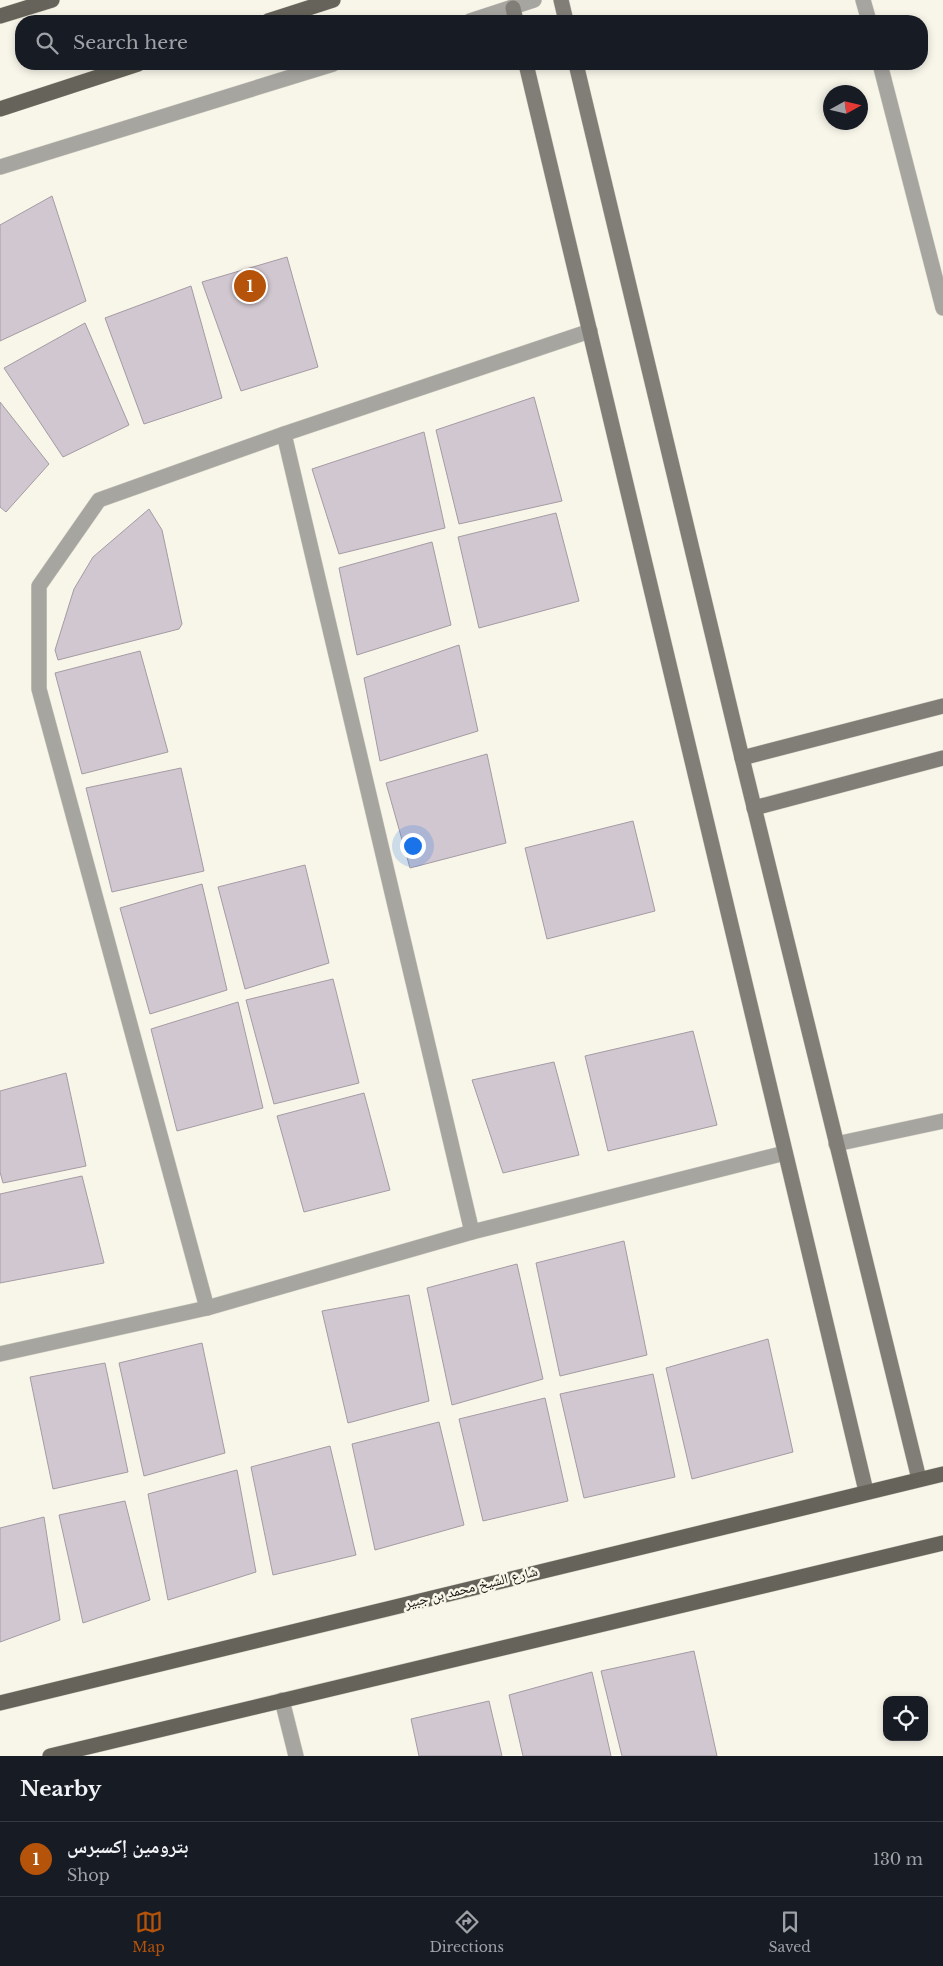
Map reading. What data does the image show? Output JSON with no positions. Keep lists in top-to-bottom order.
{
  "streets": {
    "main road": ["شارع الشيخ محمد بن جبير"]
  },
  "north": "right",
  "page": {
    "search": "Search here",
    "pins": "1",
    "heading": "Nearby",
    "list": [
      {
        "mark": "1",
        "name": "بترومين إكسبرس",
        "note": "Shop",
        "value": "130 m"
      }
    ],
    "nav": ["Map", "Directions", "Saved"]
  }
}
